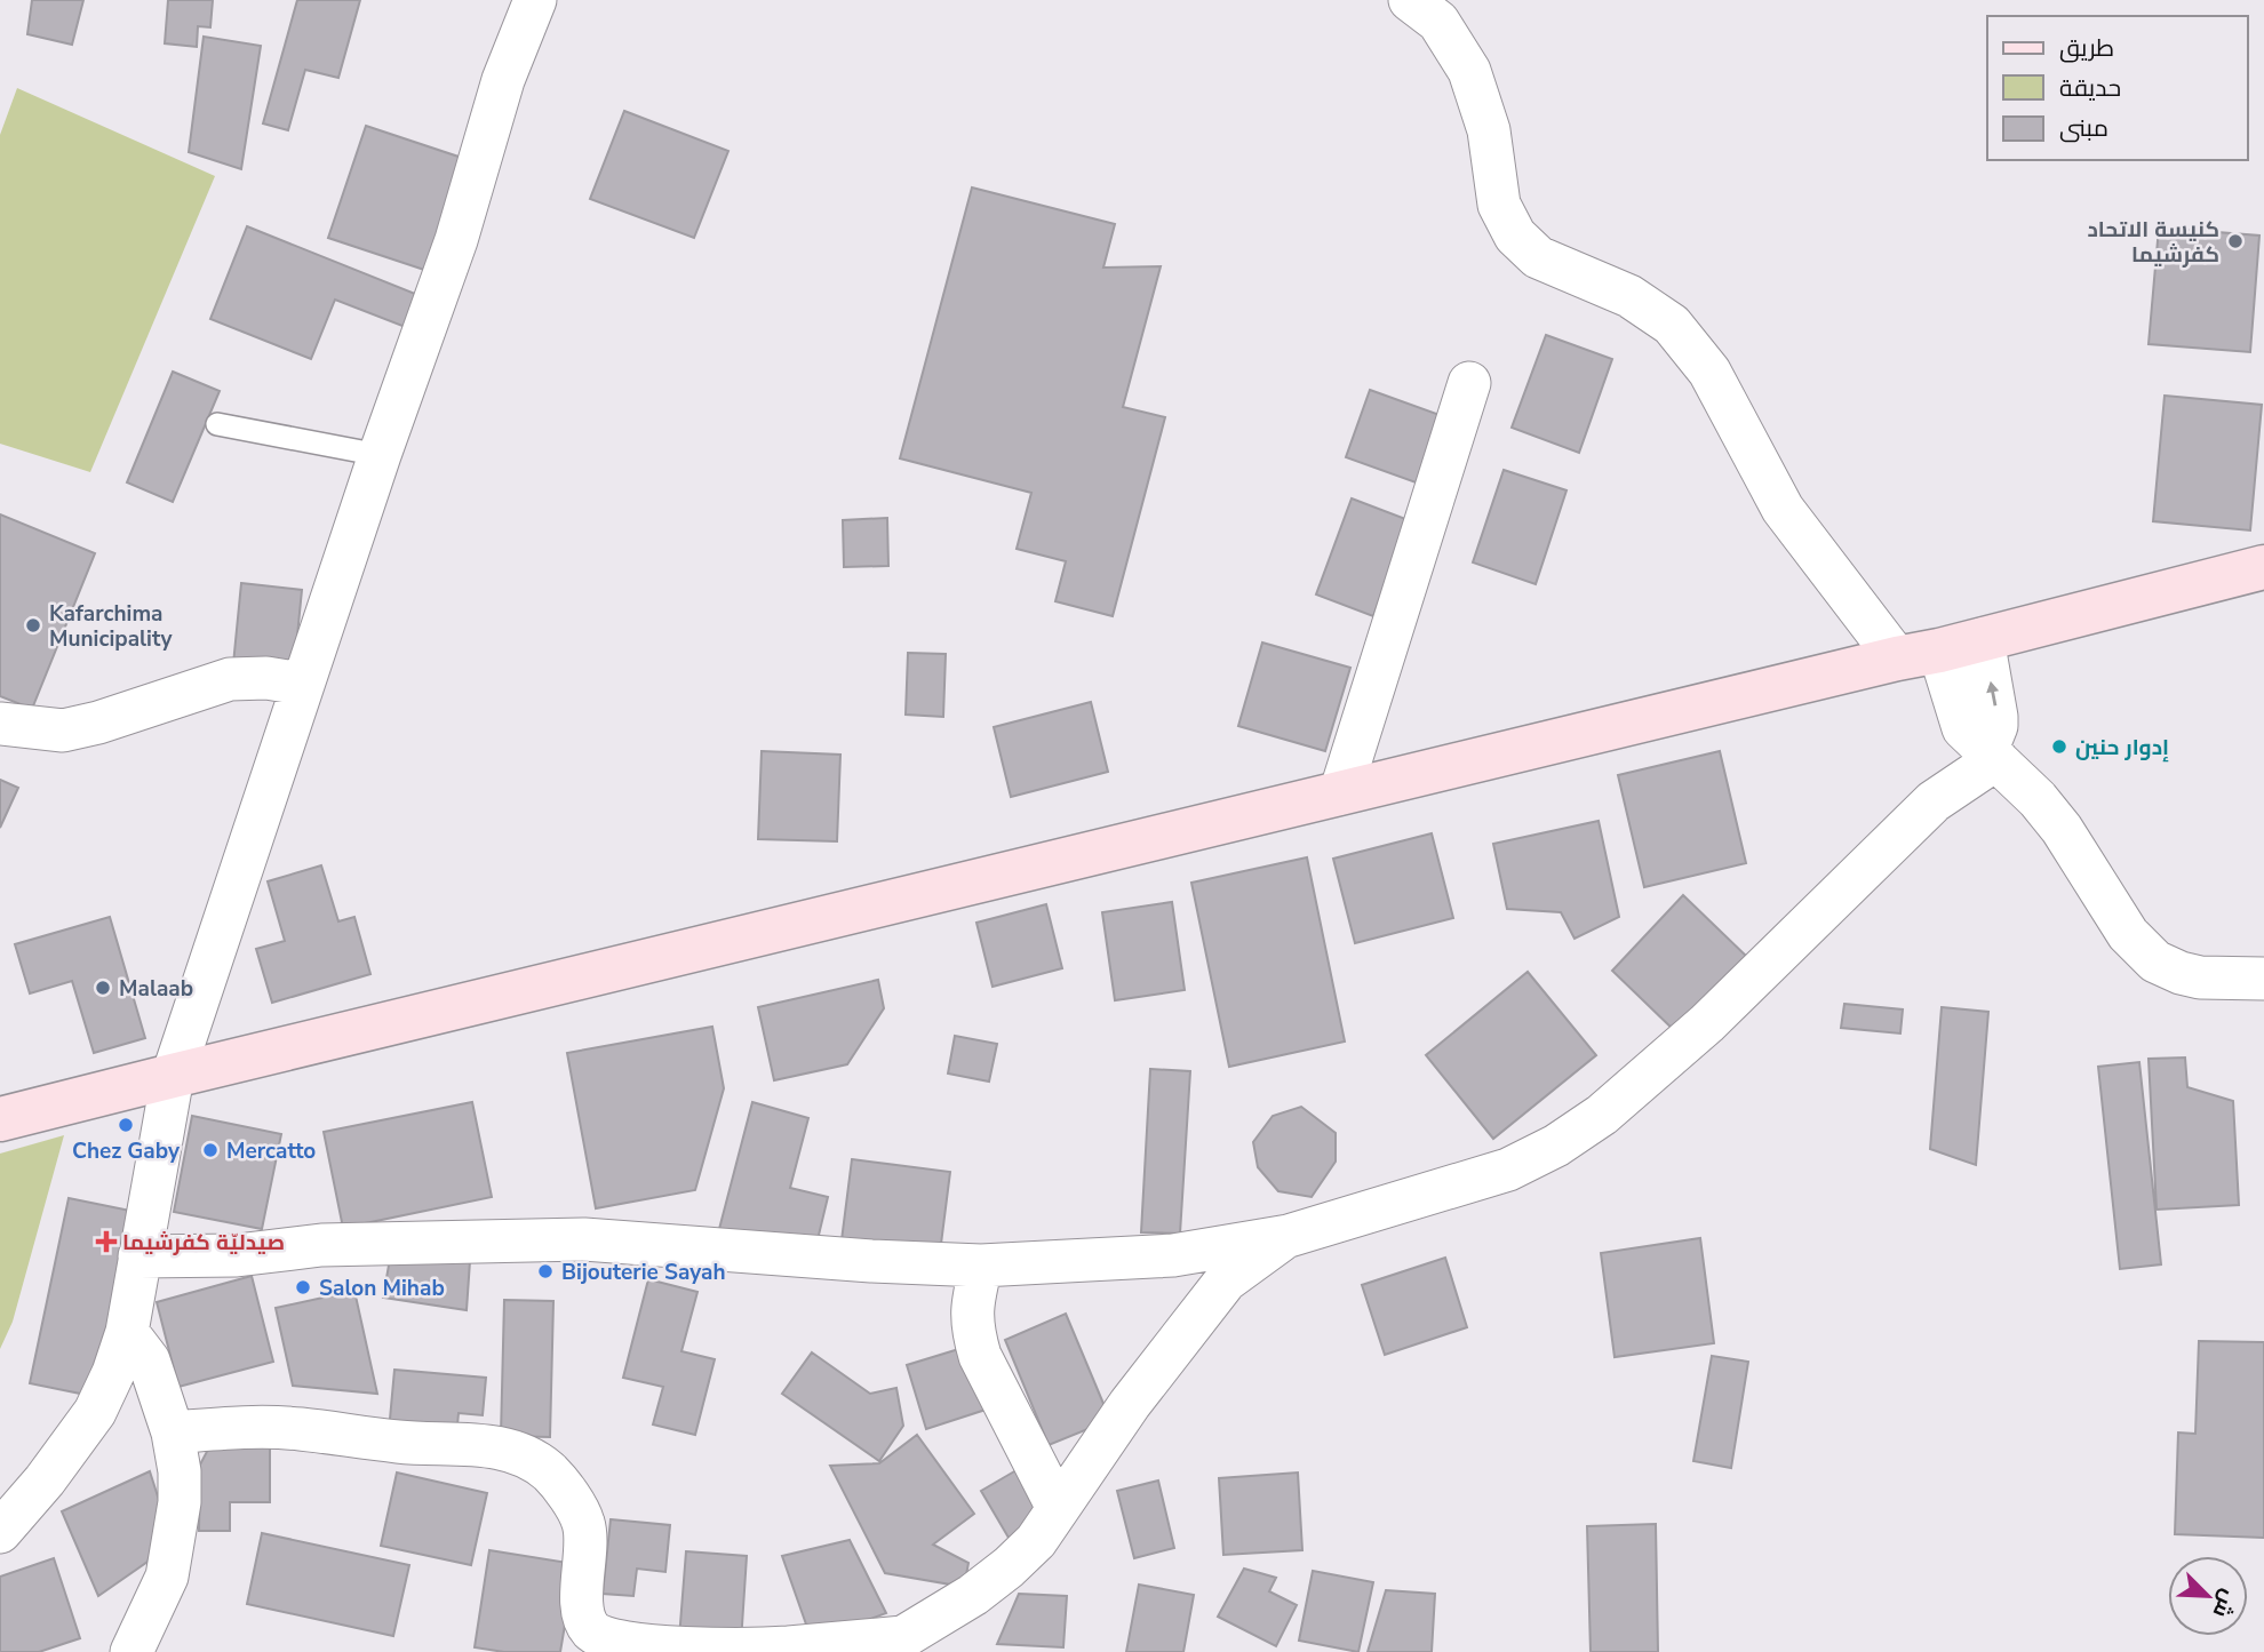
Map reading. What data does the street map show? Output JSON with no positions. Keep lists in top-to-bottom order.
{
  "places": {
    "other": [
      "كنيسة الاتحاد كفرشيما",
      "Kafarchima Municipality",
      "إدوار حنين",
      "Malaab",
      "Chez Gaby",
      "Mercatto",
      "Bijouterie Sayah",
      "Salon Mihab"
    ],
    "health": ["صيدليّة كفرشيما"]
  },
  "legend": ["طريق", "حديقة", "مبنى"],
  "north": "bottom right"
}
